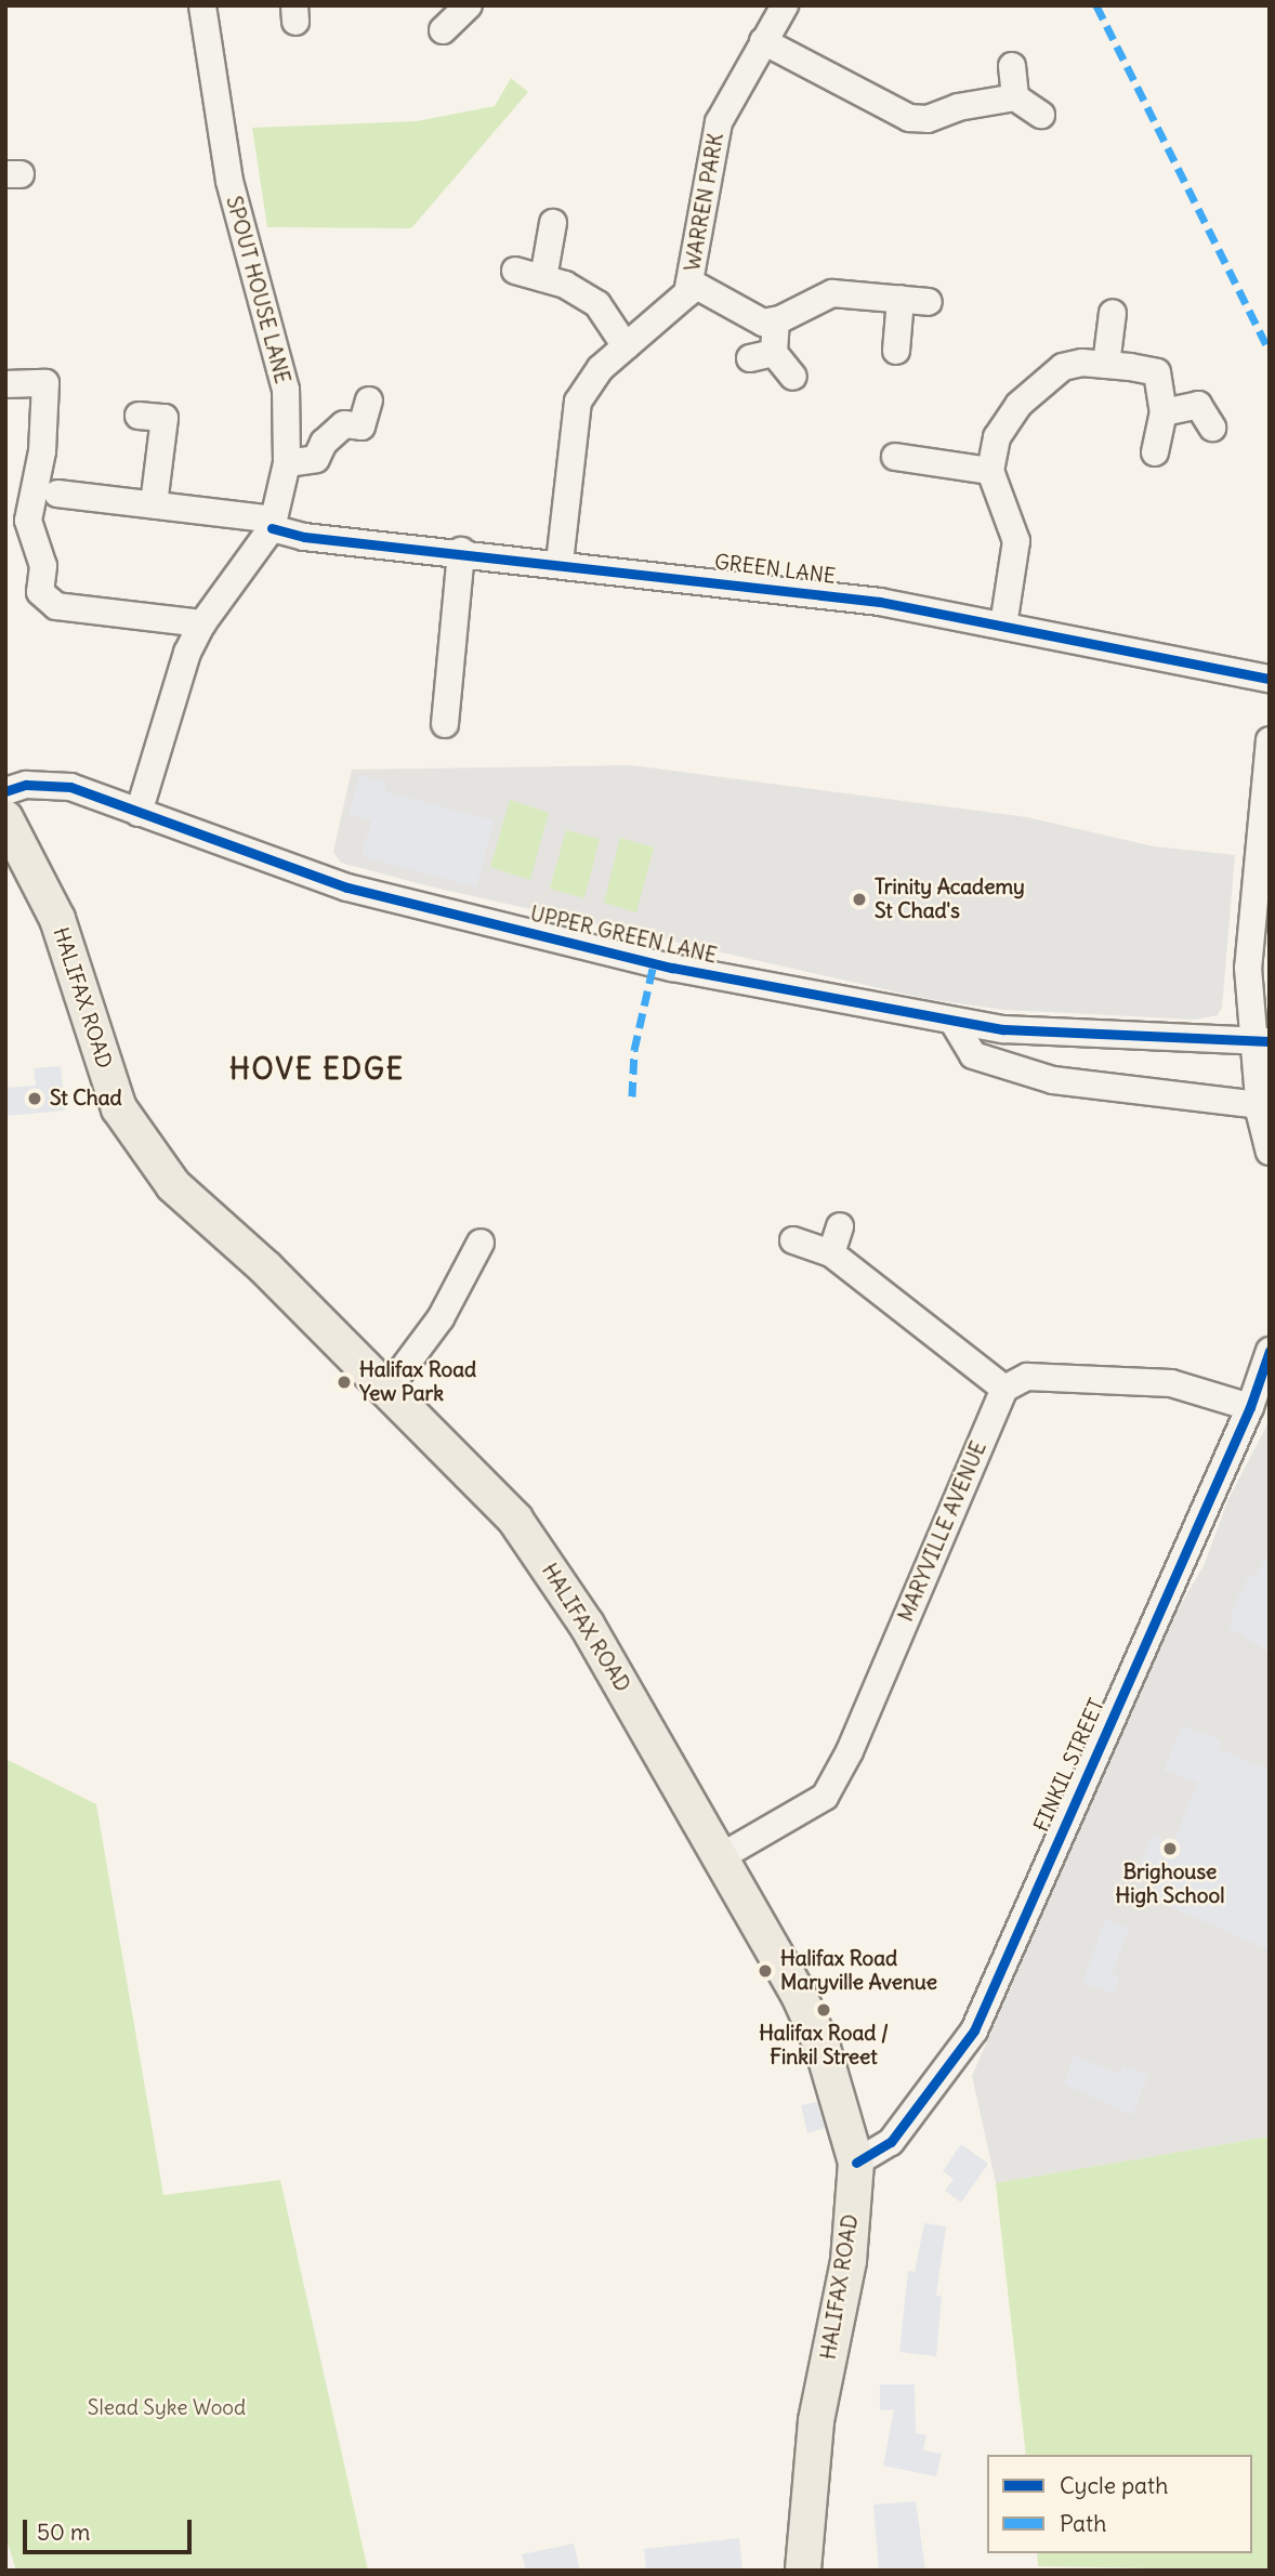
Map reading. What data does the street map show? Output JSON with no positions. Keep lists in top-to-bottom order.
{
  "streets": {
    "main road": ["HALIFAX ROAD"],
    "street": [
      "WARREN PARK",
      "SPOUT HOUSE LANE",
      "GREEN LANE",
      "UPPER GREEN LANE",
      "MARYVILLE AVENUE",
      "FINKIL STREET"
    ]
  },
  "crossings": [
    ["WARREN PARK", "GREEN LANE"],
    ["SPOUT HOUSE LANE", "GREEN LANE"],
    ["SPOUT HOUSE LANE", "UPPER GREEN LANE"],
    ["HALIFAX ROAD", "MARYVILLE AVENUE"],
    ["HALIFAX ROAD", "FINKIL STREET"]
  ],
  "districts": ["HOVE EDGE"],
  "parks": ["Slead Syke Wood"],
  "places": [
    "Trinity Academy St Chad's",
    "St Chad",
    "Halifax Road Yew Park",
    "Brighouse High School",
    "Halifax Road Maryville Avenue",
    "Halifax Road / Finkil Street"
  ],
  "legend": ["Cycle path", "Path"],
  "scale_bar": "50 m"
}
